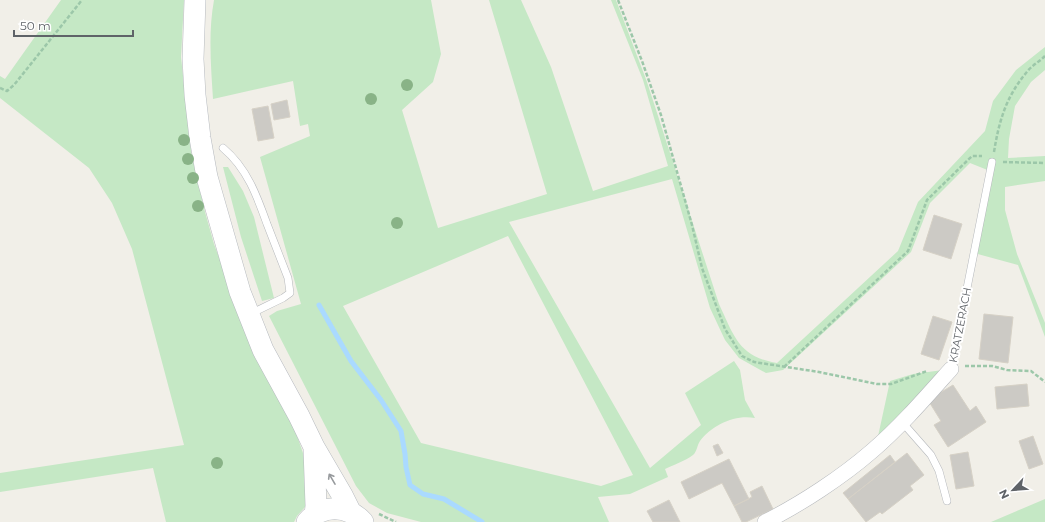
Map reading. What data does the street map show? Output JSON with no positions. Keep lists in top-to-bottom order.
{
  "streets": {
    "street": ["KRATZERACH"]
  },
  "scale_bar": "50 m",
  "north": "bottom left"
}
